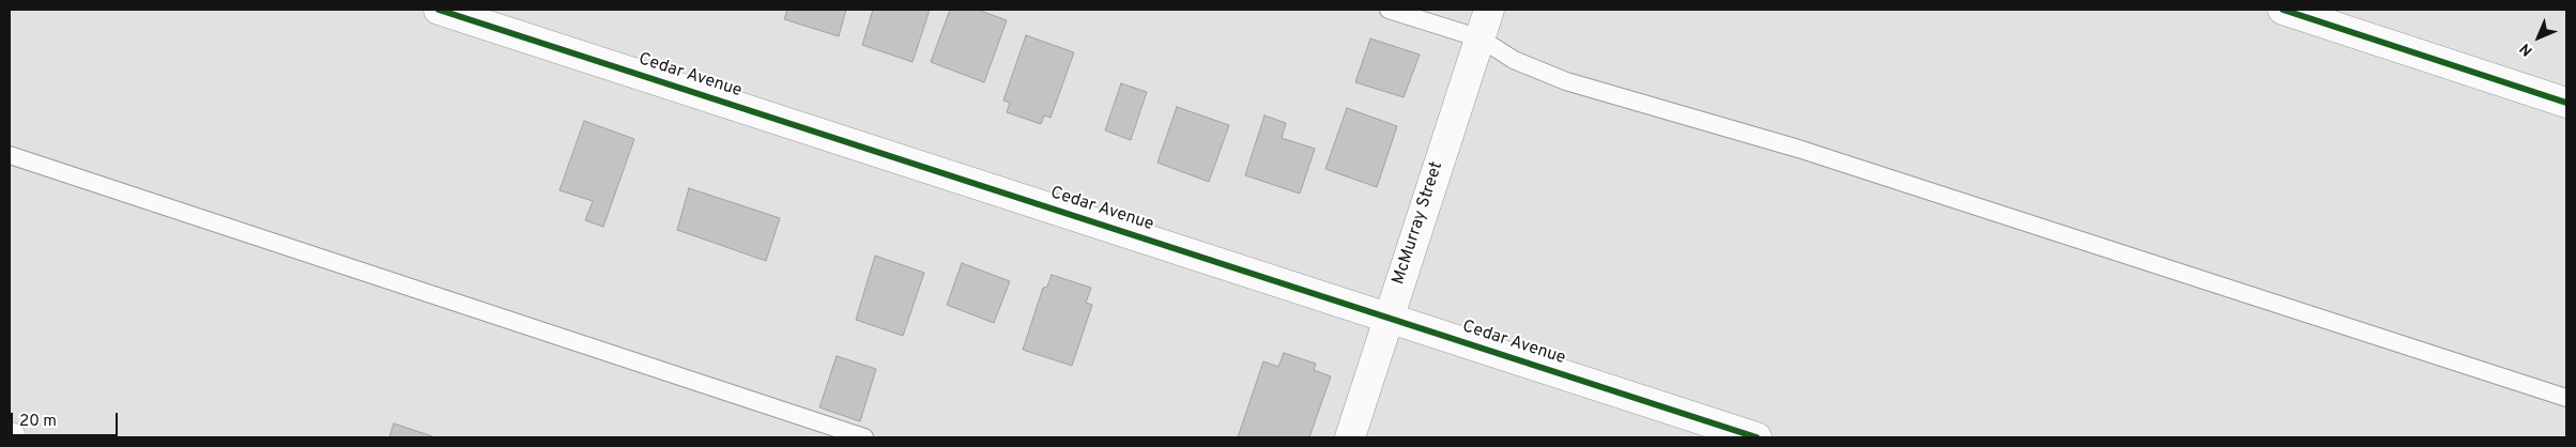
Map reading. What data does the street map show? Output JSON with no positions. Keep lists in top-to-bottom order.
{
  "streets": {
    "street": ["Cedar Avenue", "McMurray Street"]
  },
  "crossings": [
    ["Cedar Avenue", "McMurray Street"]
  ],
  "scale_bar": "20 m",
  "north": "bottom left"
}
